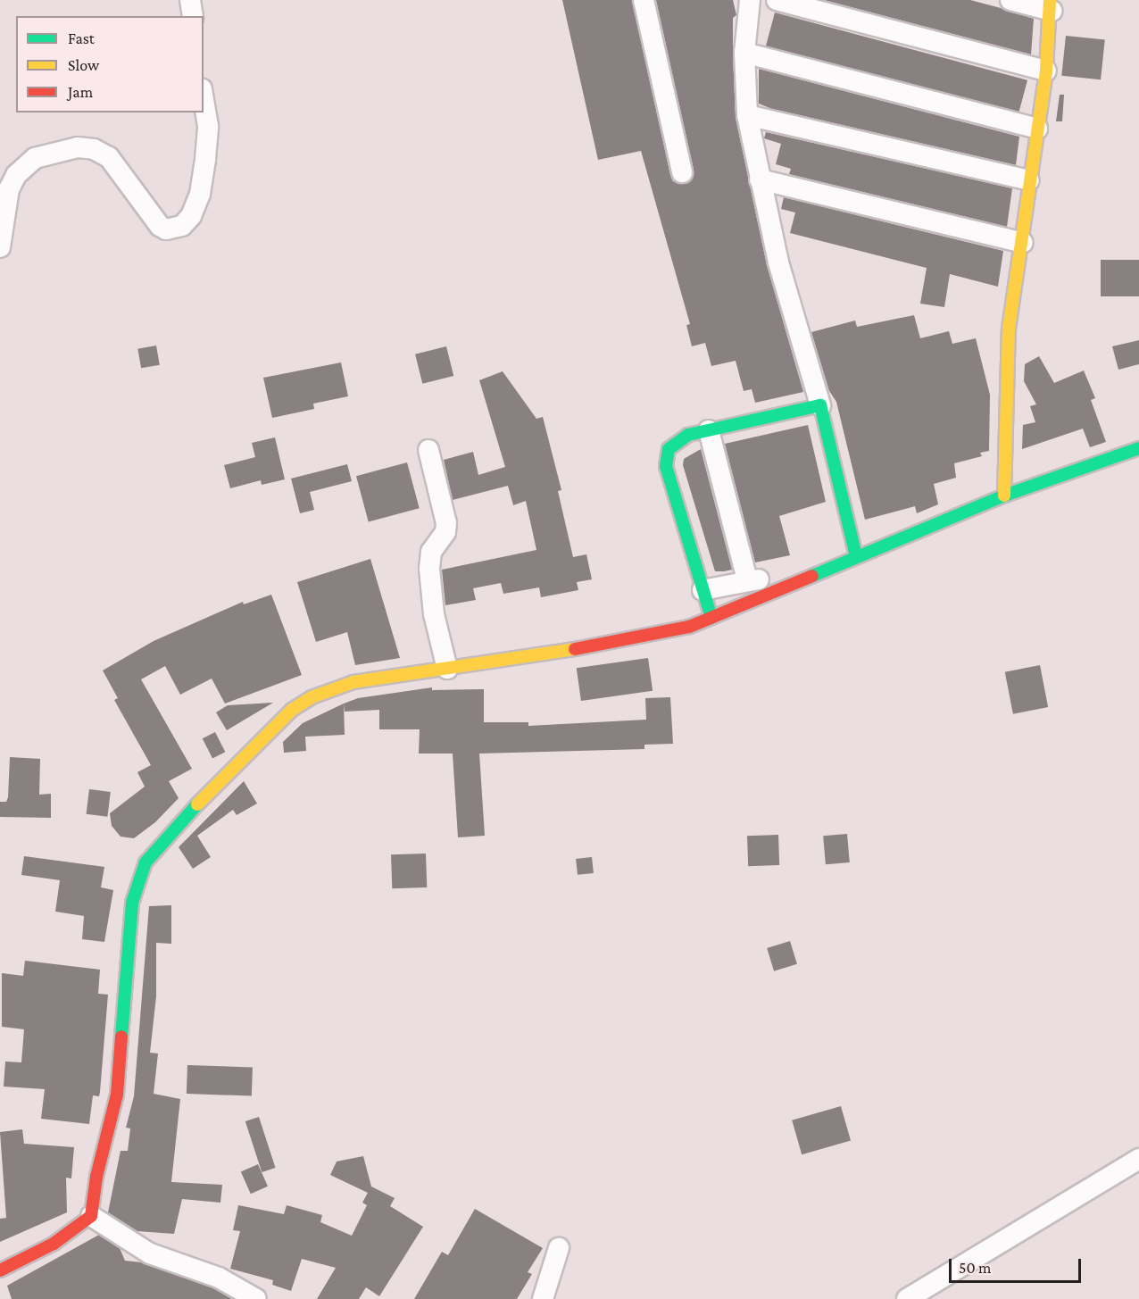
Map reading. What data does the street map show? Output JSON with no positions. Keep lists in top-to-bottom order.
{
  "legend": ["Fast", "Slow", "Jam"],
  "scale_bar": "50 m"
}
